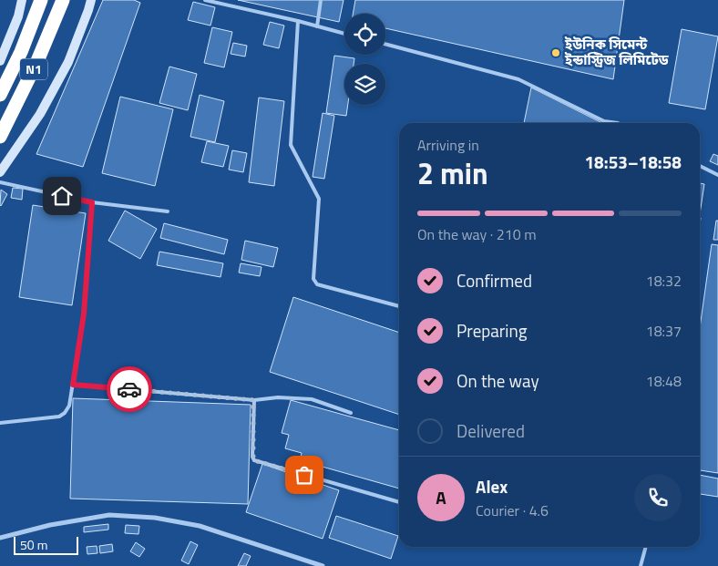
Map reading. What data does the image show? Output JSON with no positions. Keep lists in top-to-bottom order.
{
  "streets": {
    "highway": ["N1"]
  },
  "places": ["ইউনিক সিমেন্ট ইন্ডাস্ট্রিজ লিমিটেড"],
  "scale_bar": "50 m",
  "page": {
    "heading": ["2 min", "Arriving in", "18:53–18:58"],
    "panel": ["Alex", "Courier · 4.6"],
    "bar": "On the way · 210 m",
    "list": [
      ["Confirmed", "18:32"],
      ["Preparing", "18:37"],
      ["On the way", "18:48"],
      "Delivered"
    ],
    "round": "A",
    "scale": "50 m"
  }
}
